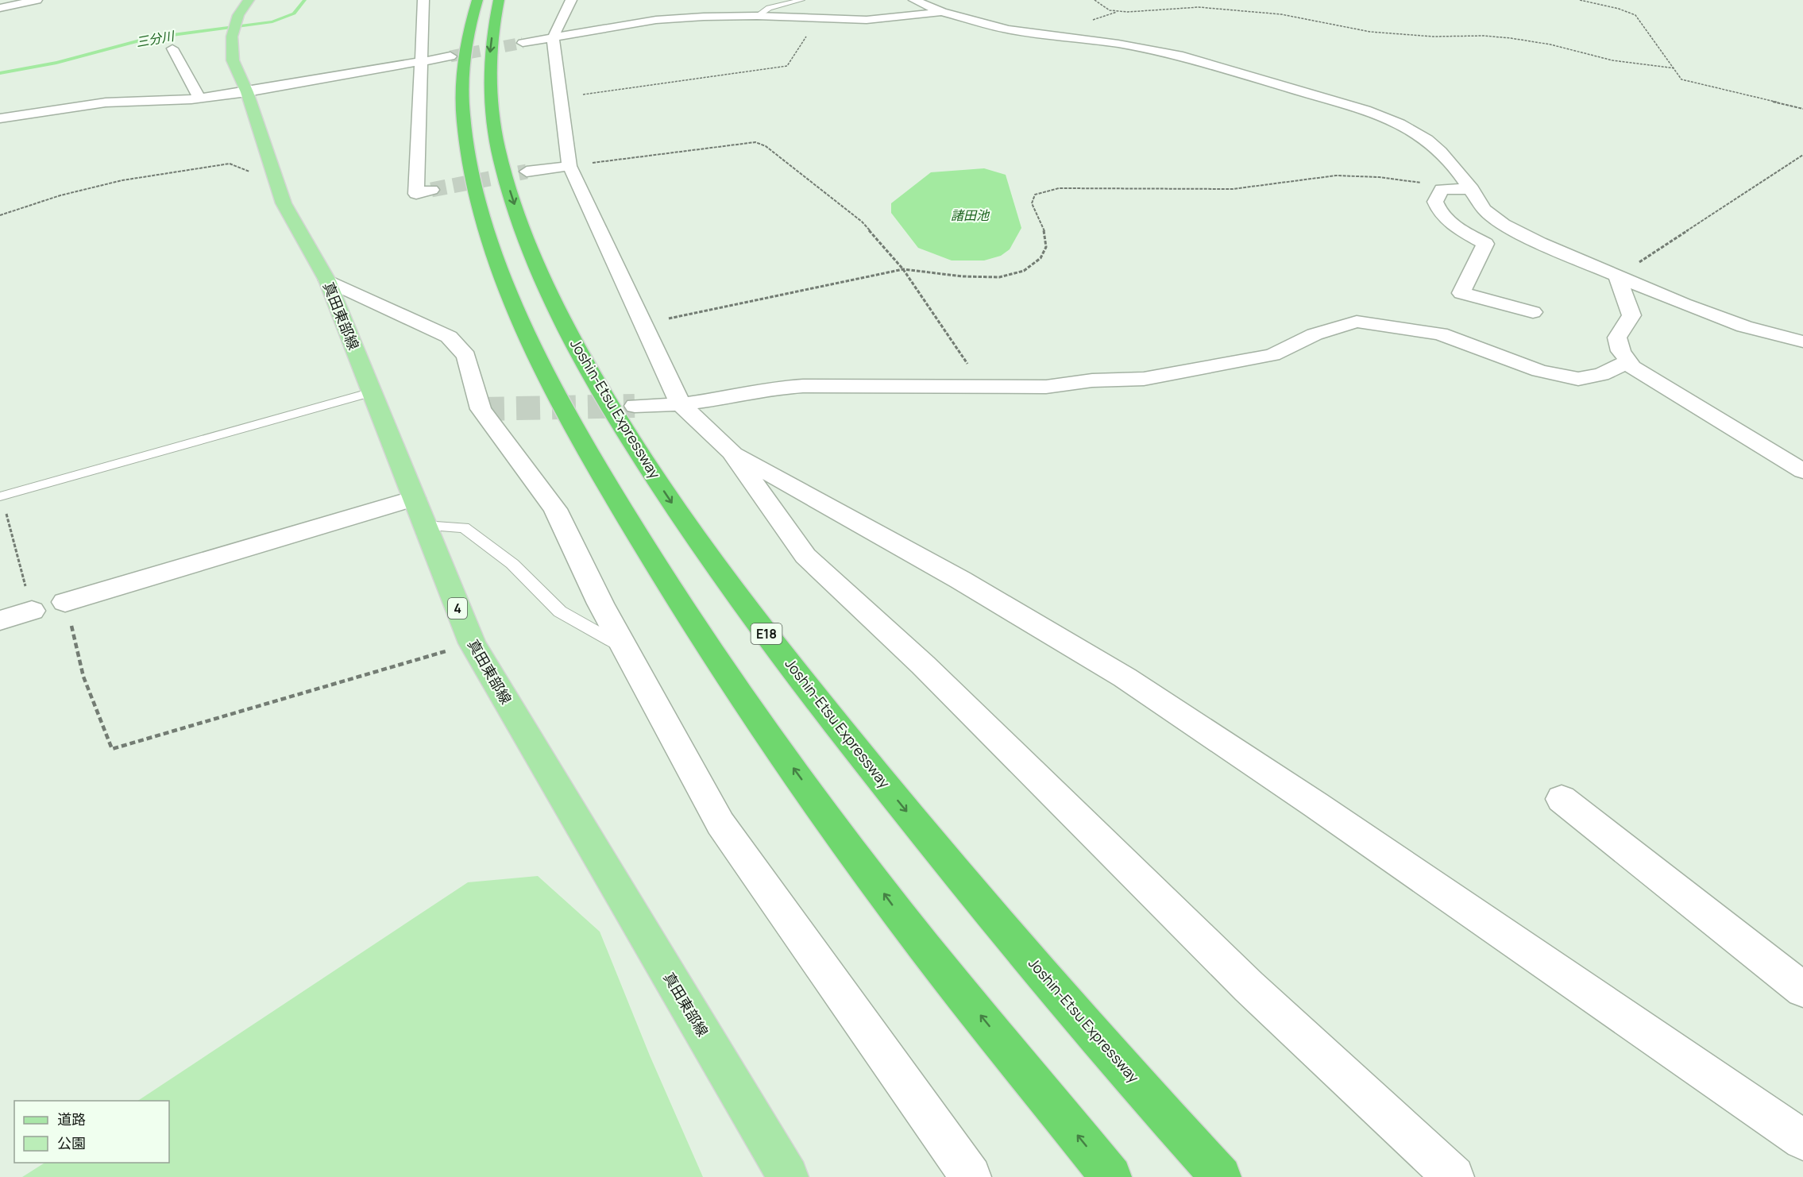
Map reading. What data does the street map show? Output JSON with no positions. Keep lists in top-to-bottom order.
{
  "streets": {
    "highway": ["Joshin-Etsu Expressway", "E18"],
    "main road": ["真田東部線", "4"]
  },
  "water": ["三分川", "諸田池"],
  "legend": ["道路", "公園"]
}
